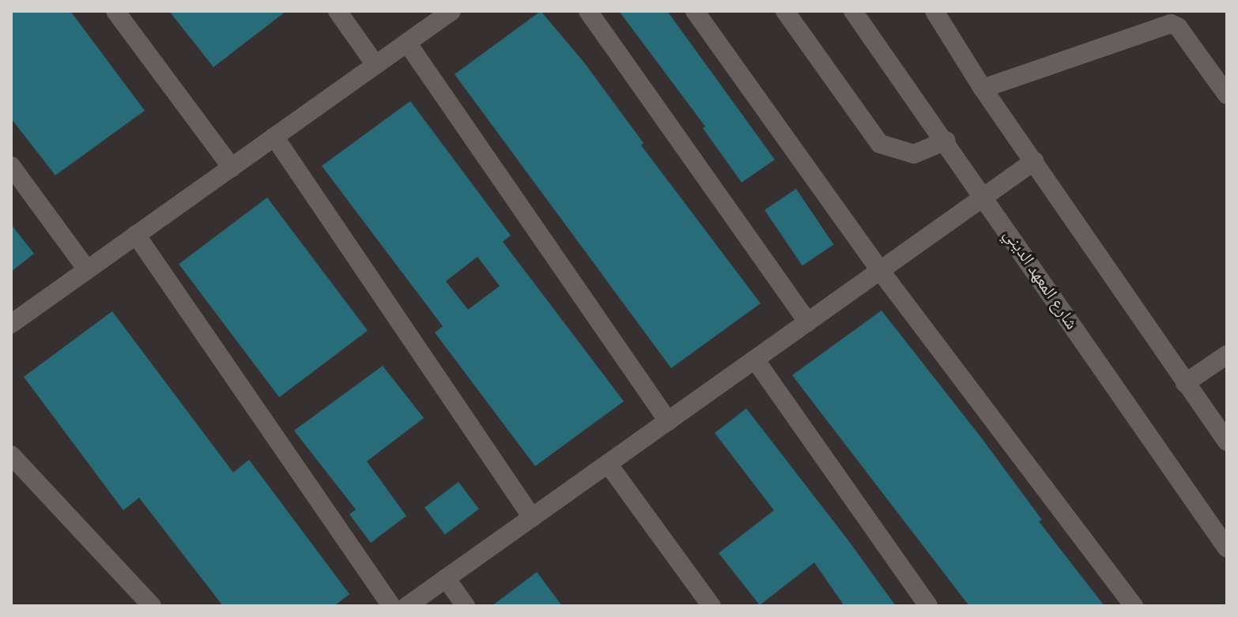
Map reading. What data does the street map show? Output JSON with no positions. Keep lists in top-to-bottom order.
{
  "streets": {
    "street": ["شارع المعهد الديني"]
  }
}
